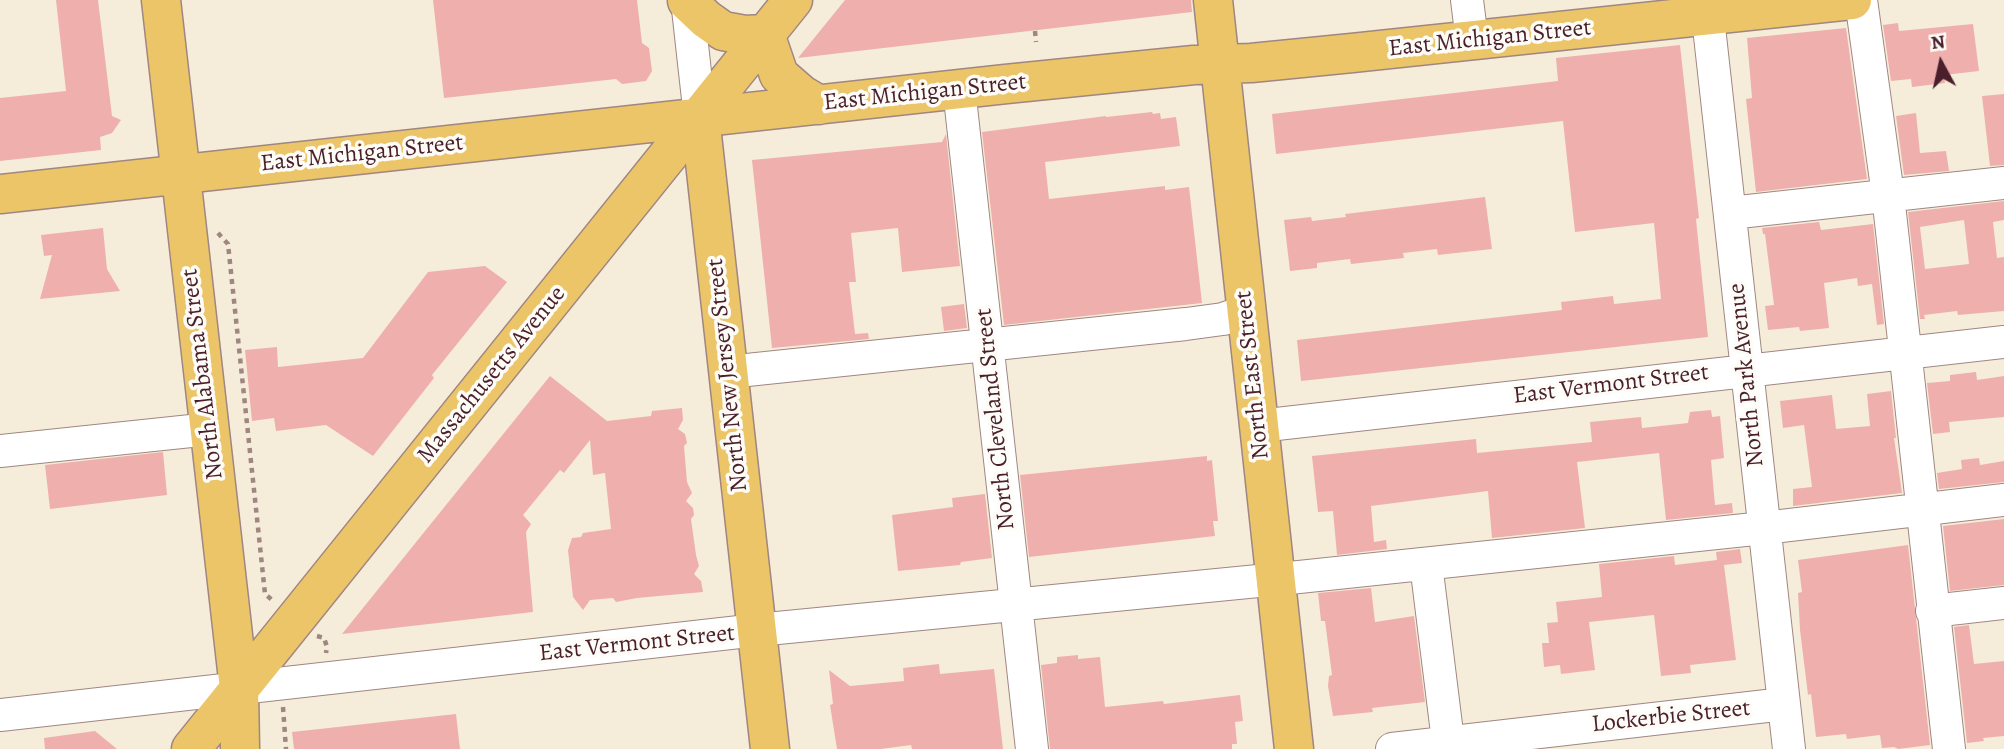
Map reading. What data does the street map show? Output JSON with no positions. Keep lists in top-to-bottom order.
{
  "streets": {
    "main road": [
      "East Michigan Street",
      "North Alabama Street",
      "Massachusetts Avenue",
      "North New Jersey Street",
      "North East Street"
    ],
    "street": [
      "North Park Avenue",
      "East Vermont Street",
      "North Cleveland Street",
      "Lockerbie Street"
    ]
  },
  "crossings": [
    ["East Michigan Street", "North Alabama Street"],
    ["East Michigan Street", "Massachusetts Avenue"],
    ["East Michigan Street", "North New Jersey Street"],
    ["East Michigan Street", "North East Street"],
    ["East Michigan Street", "North Park Avenue"],
    ["East Michigan Street", "North Cleveland Street"],
    ["North Alabama Street", "Massachusetts Avenue"],
    ["North Alabama Street", "East Vermont Street"],
    ["Massachusetts Avenue", "North New Jersey Street"],
    ["Massachusetts Avenue", "East Vermont Street"],
    ["North New Jersey Street", "East Vermont Street"],
    ["North East Street", "East Vermont Street"],
    ["North Park Avenue", "East Vermont Street"],
    ["North Park Avenue", "Lockerbie Street"],
    ["East Vermont Street", "North Cleveland Street"]
  ],
  "north": "top"
}
